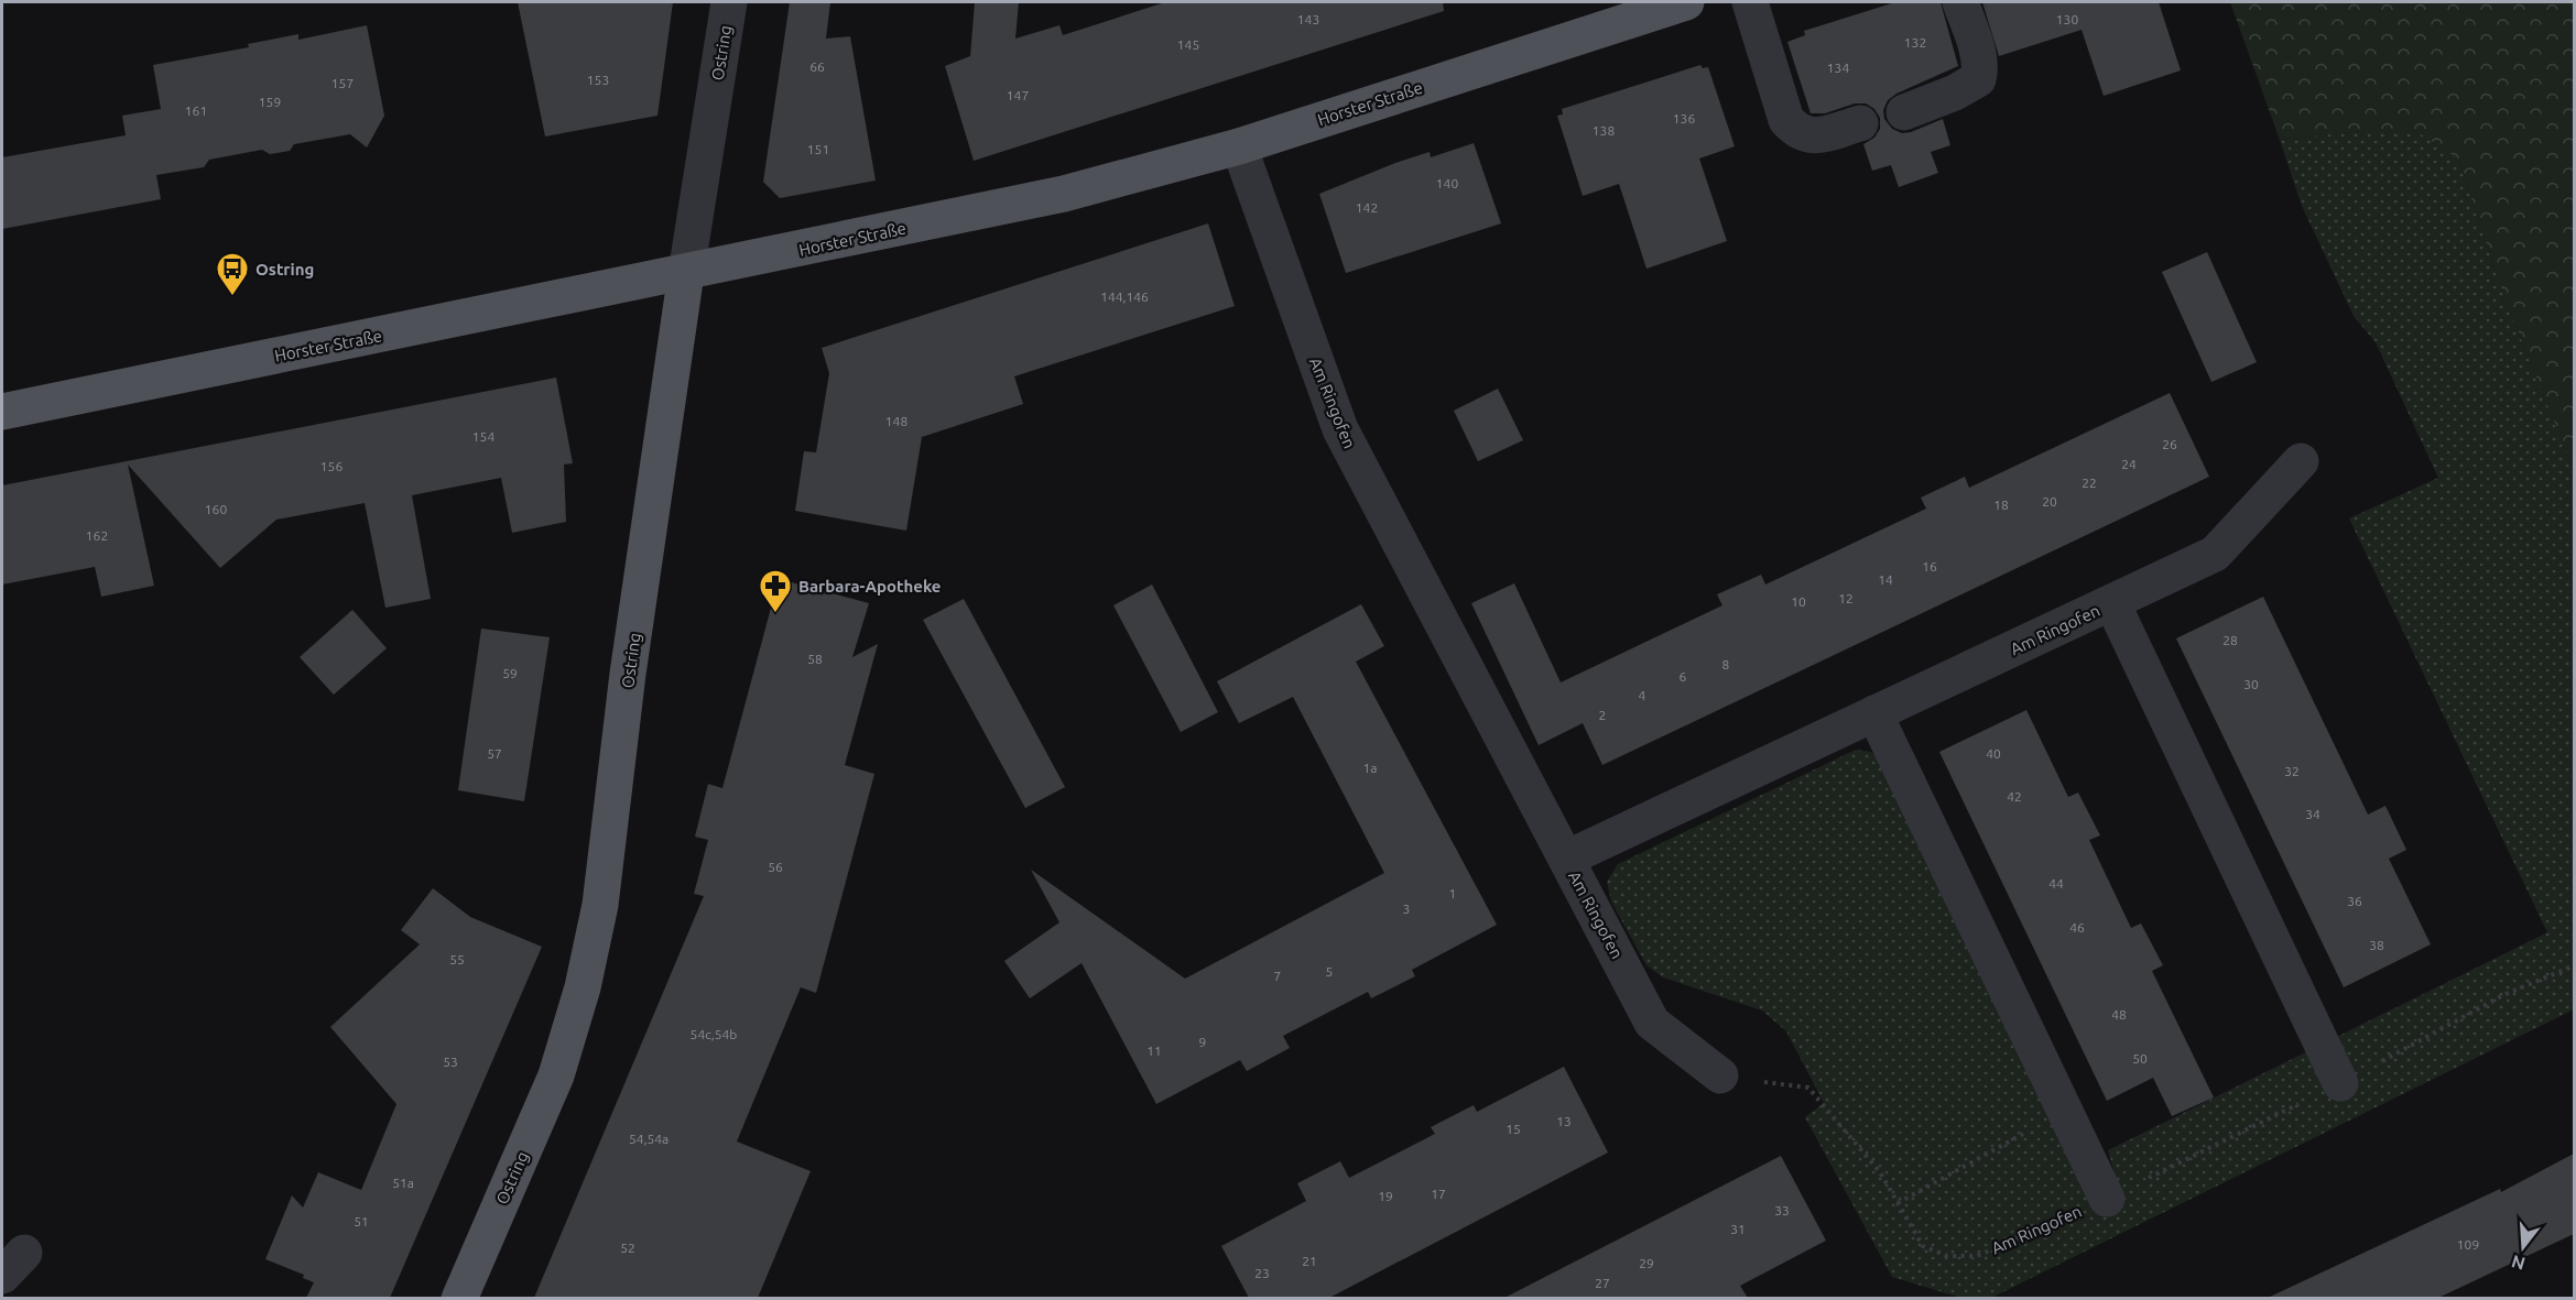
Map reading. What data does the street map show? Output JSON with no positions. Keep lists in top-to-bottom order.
{
  "streets": {
    "main road": ["Ostring", "Horster Straße"],
    "street": ["Am Ringofen"]
  },
  "crossings": [
    ["Ostring", "Horster Straße"],
    ["Horster Straße", "Am Ringofen"]
  ],
  "places": {
    "bus stop": ["Ostring"],
    "pharmacy": ["Barbara-Apotheke"]
  },
  "house_numbers": [
    "143",
    "130",
    "132",
    "145",
    "66",
    "134",
    "153",
    "157",
    "147",
    "159",
    "161",
    "136",
    "138",
    "151",
    "140",
    "142",
    "144,146",
    "148",
    "154",
    "26",
    "24",
    "156",
    "22",
    "20",
    "18",
    "160",
    "162",
    "16",
    "14",
    "12",
    "10",
    "28",
    "58",
    "8",
    "59",
    "6",
    "30",
    "4",
    "2",
    "57",
    "40",
    "1a",
    "32",
    "42",
    "34",
    "56",
    "44",
    "1",
    "36",
    "3",
    "46",
    "38",
    "55",
    "5",
    "7",
    "48",
    "54c,54b",
    "9",
    "11",
    "50",
    "53",
    "13",
    "15",
    "54,54a",
    "51a",
    "17",
    "19",
    "33",
    "51",
    "31",
    "109",
    "52",
    "21",
    "29",
    "23",
    "27"
  ],
  "north": "bottom"
}
